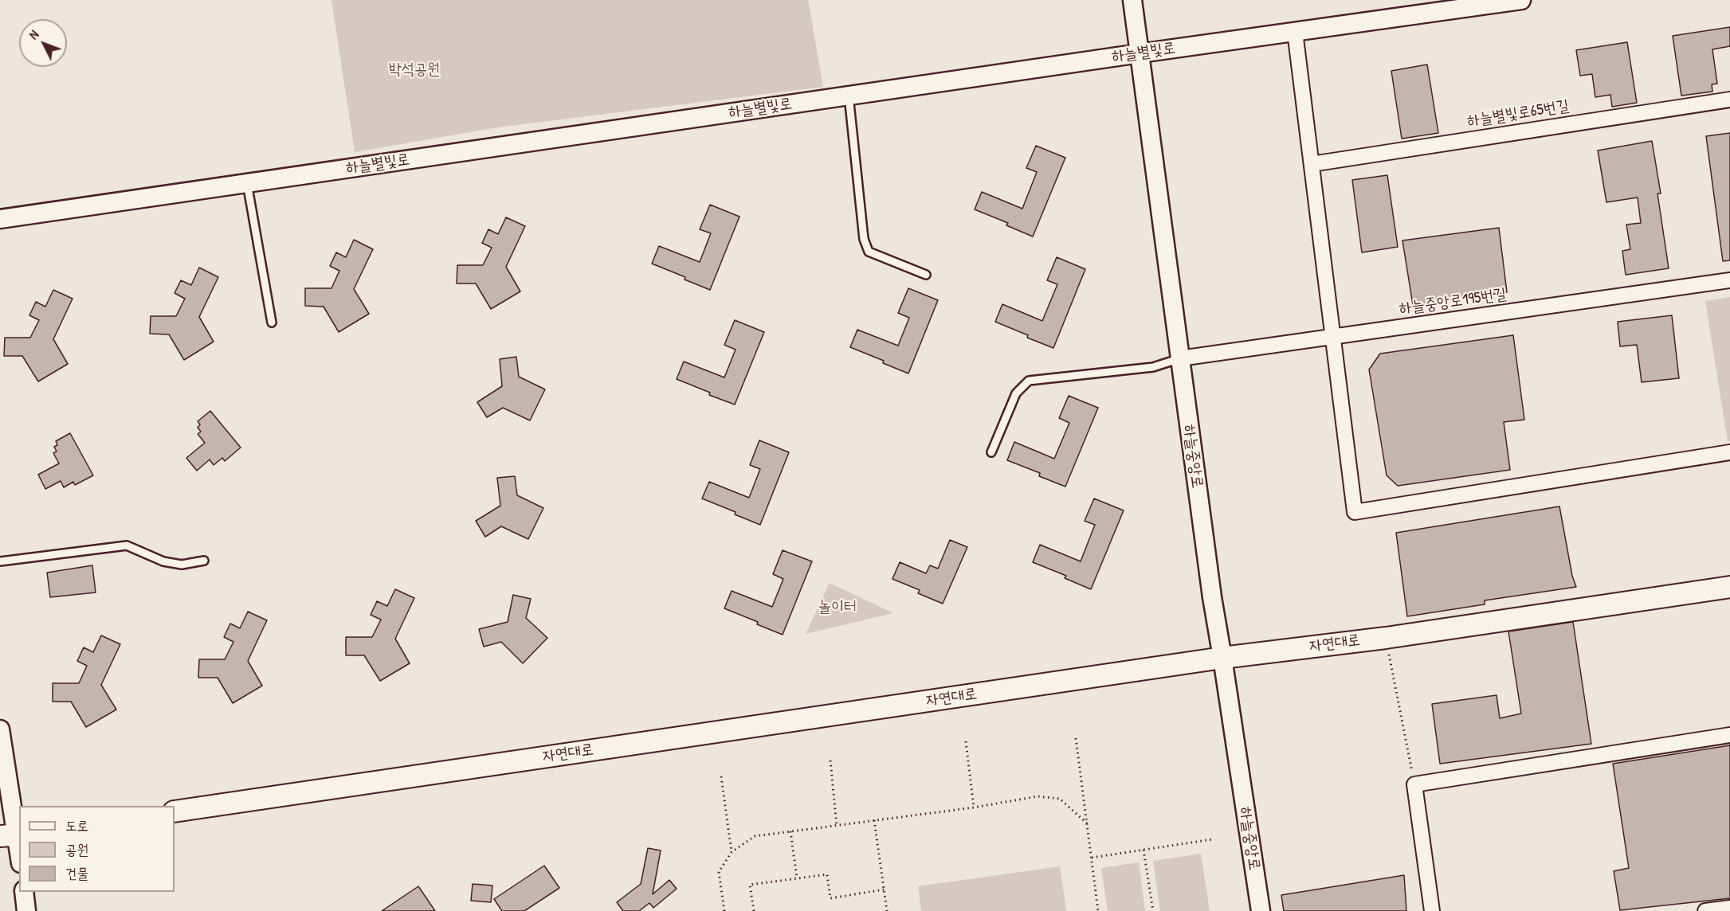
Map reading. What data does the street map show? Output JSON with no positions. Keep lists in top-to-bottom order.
{
  "streets": {
    "main road": ["자연대로"],
    "street": [
      "하늘별빛로",
      "하늘별빛로65번길",
      "하늘중앙로195번길",
      "하늘중앙로"
    ]
  },
  "crossings": [
    ["하늘별빛로", "하늘중앙로"],
    ["하늘중앙로195번길", "하늘중앙로"],
    ["하늘중앙로", "자연대로"]
  ],
  "parks": ["박석공원", "놀이터"],
  "legend": ["도로", "공원", "건물"],
  "north": "top left"
}
